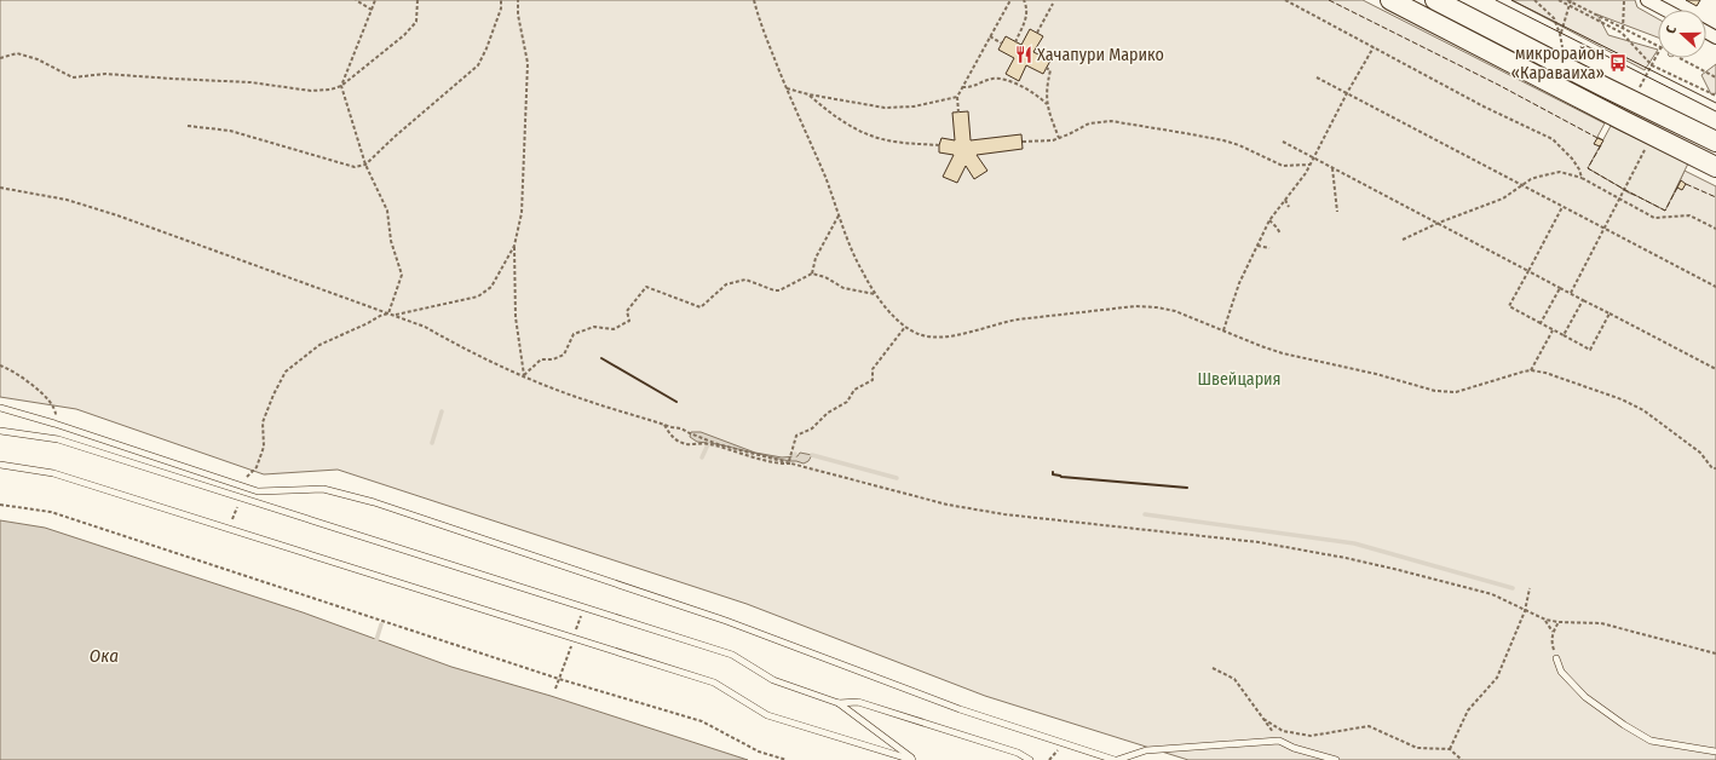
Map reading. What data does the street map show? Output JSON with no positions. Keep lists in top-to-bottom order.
{
  "water": ["Ока"],
  "parks": ["Швейцария"],
  "places": {
    "restaurant": ["Хачапури Марико"],
    "bus stop": ["микрорайон «Караваиха»"]
  },
  "north": "left"
}
